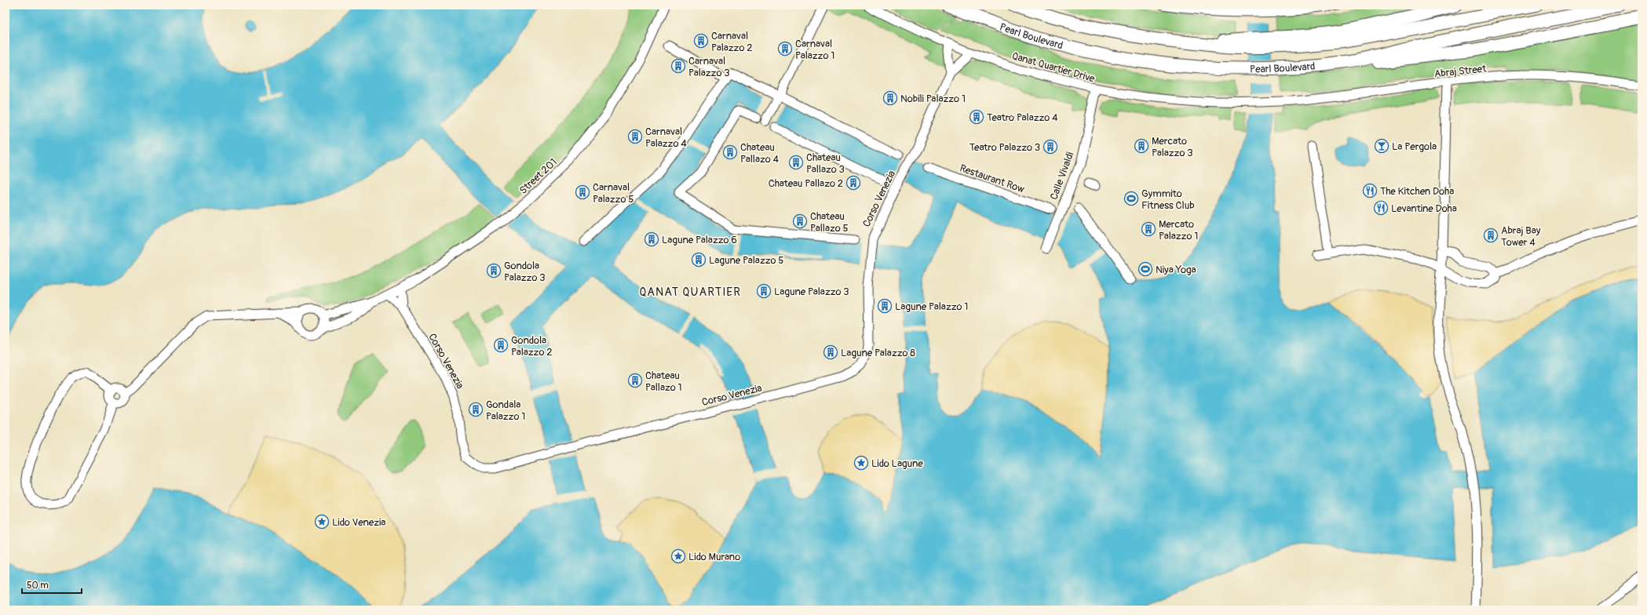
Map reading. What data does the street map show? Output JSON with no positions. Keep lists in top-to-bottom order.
{
  "streets": {
    "main road": ["Pearl Boulevard"],
    "street": [
      "Qanat Quartier Drive",
      "Abraj Street",
      "Street 201",
      "Calle Vivaldi",
      "Restaurant Row",
      "Corso Venezia"
    ]
  },
  "crossings": [
    ["Qanat Quartier Drive", "Abraj Street"],
    ["Qanat Quartier Drive", "Calle Vivaldi"],
    ["Qanat Quartier Drive", "Corso Venezia"],
    ["Street 201", "Corso Venezia"]
  ],
  "districts": ["QANAT QUARTIER"],
  "places": {
    "building": [
      "Carnaval Palazzo 2",
      "Carnaval Palazzo 1",
      "Carnaval Palazzo 3",
      "Nobili Palazzo 1",
      "Teatro Palazzo 4",
      "Carnaval Palazzo 4",
      "Mercato Palazzo 3",
      "Teatro Palazzo 3",
      "Chateau Pallazo 4",
      "Chateau Pallazo 3",
      "Chateau Pallazo 2",
      "Carnaval Palazzo 5",
      "Chateau Pallazo 5",
      "Mercato Palazzo 1",
      "Abraj Bay Tower 4",
      "Lagune Palazzo 6",
      "Lagune Palazzo 5",
      "Gondola Palazzo 3",
      "Lagune Palazzo 3",
      "Lagune Palazzo 1",
      "Gondola Palazzo 2",
      "Lagune Palazzo 8",
      "Chateau Pallazo 1",
      "Gondala Palazzo 1"
    ],
    "bar": ["La Pergola"],
    "restaurant": ["The Kitchen Doha", "Levantine Doha"],
    "sports": ["Gymmito Fitness Club", "Niya Yoga"],
    "place": ["Lido Lagune", "Lido Venezia", "Lido Murano"]
  },
  "scale_bar": "50 m"
}
